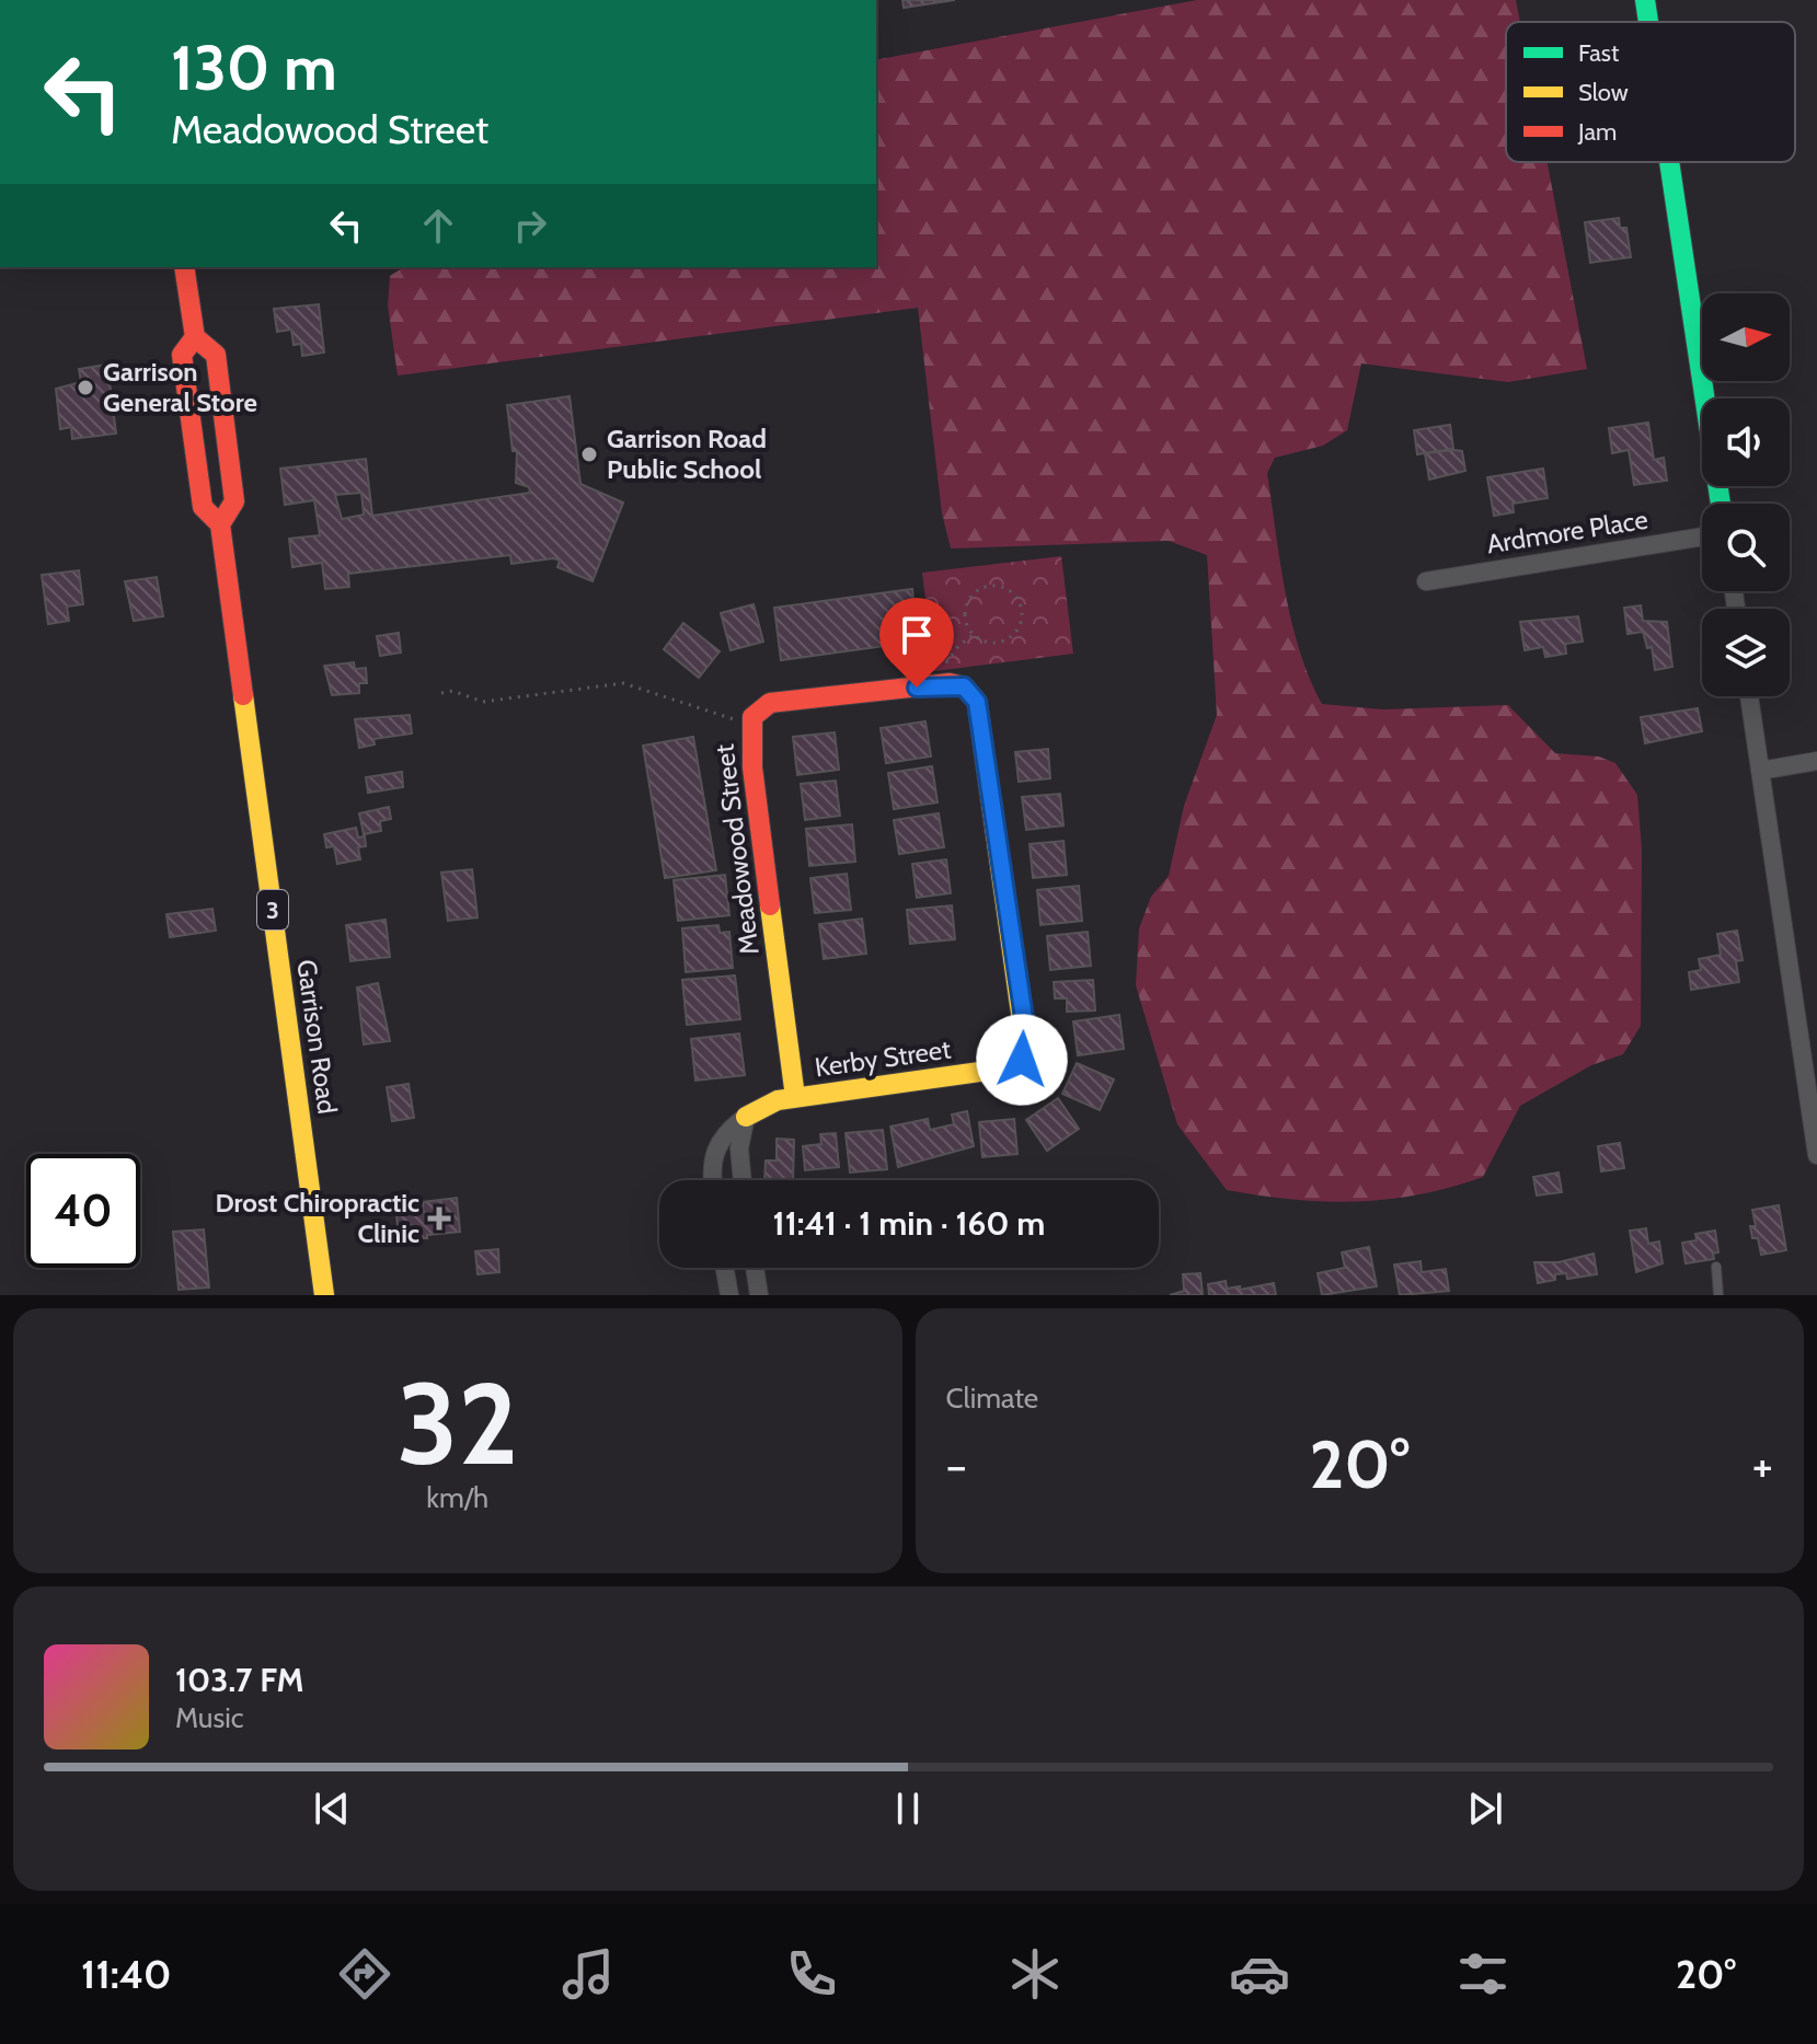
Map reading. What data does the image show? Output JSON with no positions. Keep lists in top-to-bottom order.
{
  "streets": {
    "street": [
      "Ardmore Place",
      "Meadowood Street",
      "3",
      "Garrison Road",
      "Kerby Street"
    ]
  },
  "crossings": [
    ["Meadowood Street", "Kerby Street"]
  ],
  "places": {
    "other": ["Garrison General Store", "Garrison Road Public School"],
    "health": ["Drost Chiropractic Clinic"]
  },
  "legend": ["Fast", "Slow", "Jam"],
  "north": "right",
  "page": {
    "turn": ["130 m", "Meadowood Street"],
    "limit": "40",
    "trip": "11:41 · 1 min · 160 m",
    "tile": [
      ["32", "km/h"],
      "Climate"
    ],
    "heat": ["−", "20°", "+"],
    "song": ["103.7 FM", "Music"],
    "tabs": ["11:40", "20°"]
  }
}
